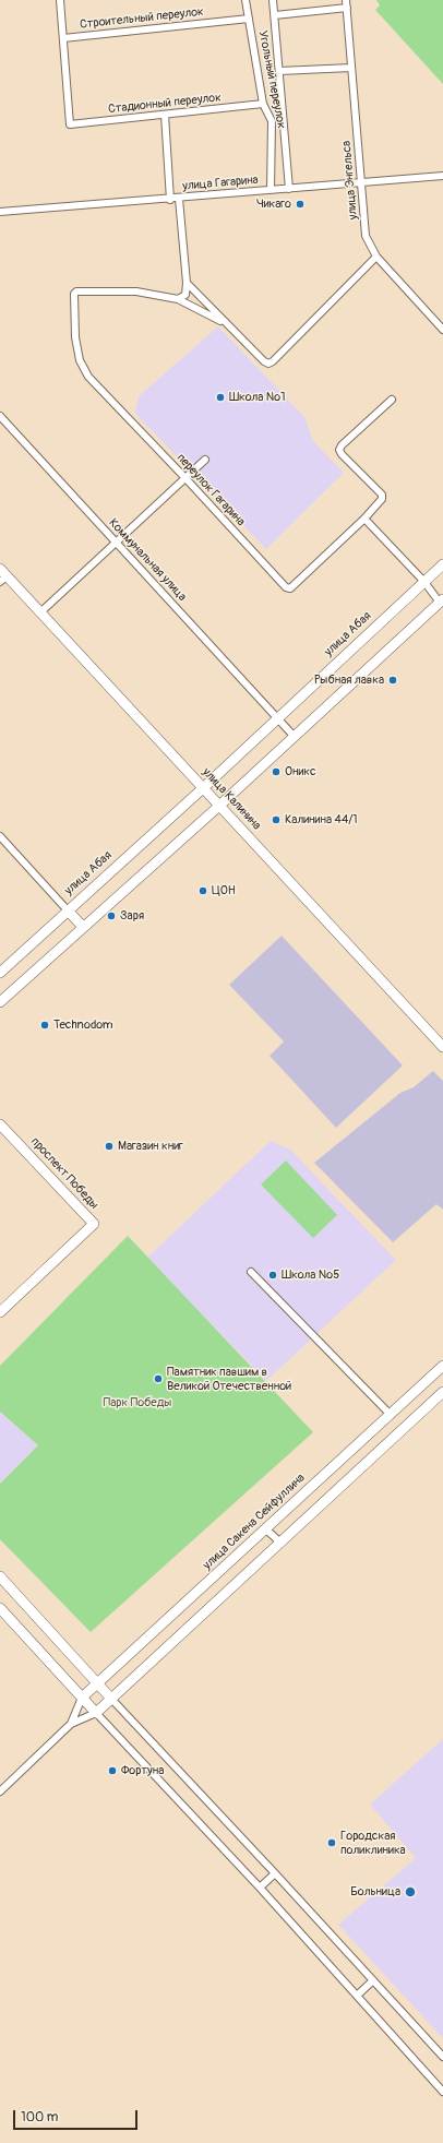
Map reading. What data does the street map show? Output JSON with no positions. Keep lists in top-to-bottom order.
{
  "streets": {
    "street": [
      "Строительный переулок",
      "Угольный переулок",
      "Стадионный переулок",
      "улица Энгельса",
      "улица Гагарина",
      "переулок Гагарина",
      "Коммунальная улица",
      "улица Абая",
      "улица Калинина",
      "проспект Победы",
      "улица Сакена Сейфуллина"
    ]
  },
  "crossings": [
    ["Строительный переулок", "Угольный переулок"],
    ["Строительный переулок", "Стадионный переулок"],
    ["Угольный переулок", "Стадионный переулок"],
    ["Угольный переулок", "улица Гагарина"],
    ["улица Энгельса", "улица Гагарина"],
    ["Коммунальная улица", "улица Абая"],
    ["улица Абая", "улица Калинина"]
  ],
  "parks": ["Парк Победы"],
  "places": [
    "Чикаго",
    "Школа №1",
    "Рыбная лавка",
    "Оникс",
    "Калинина 44/1",
    "ЦОН",
    "Заря",
    "Technodom",
    "Магазин книг",
    "Школа №5",
    "Памятник павшим в Великой Отечественной",
    "Фортуна",
    "Городская поликлиника",
    "Больница"
  ],
  "scale_bar": "100 m"
}
